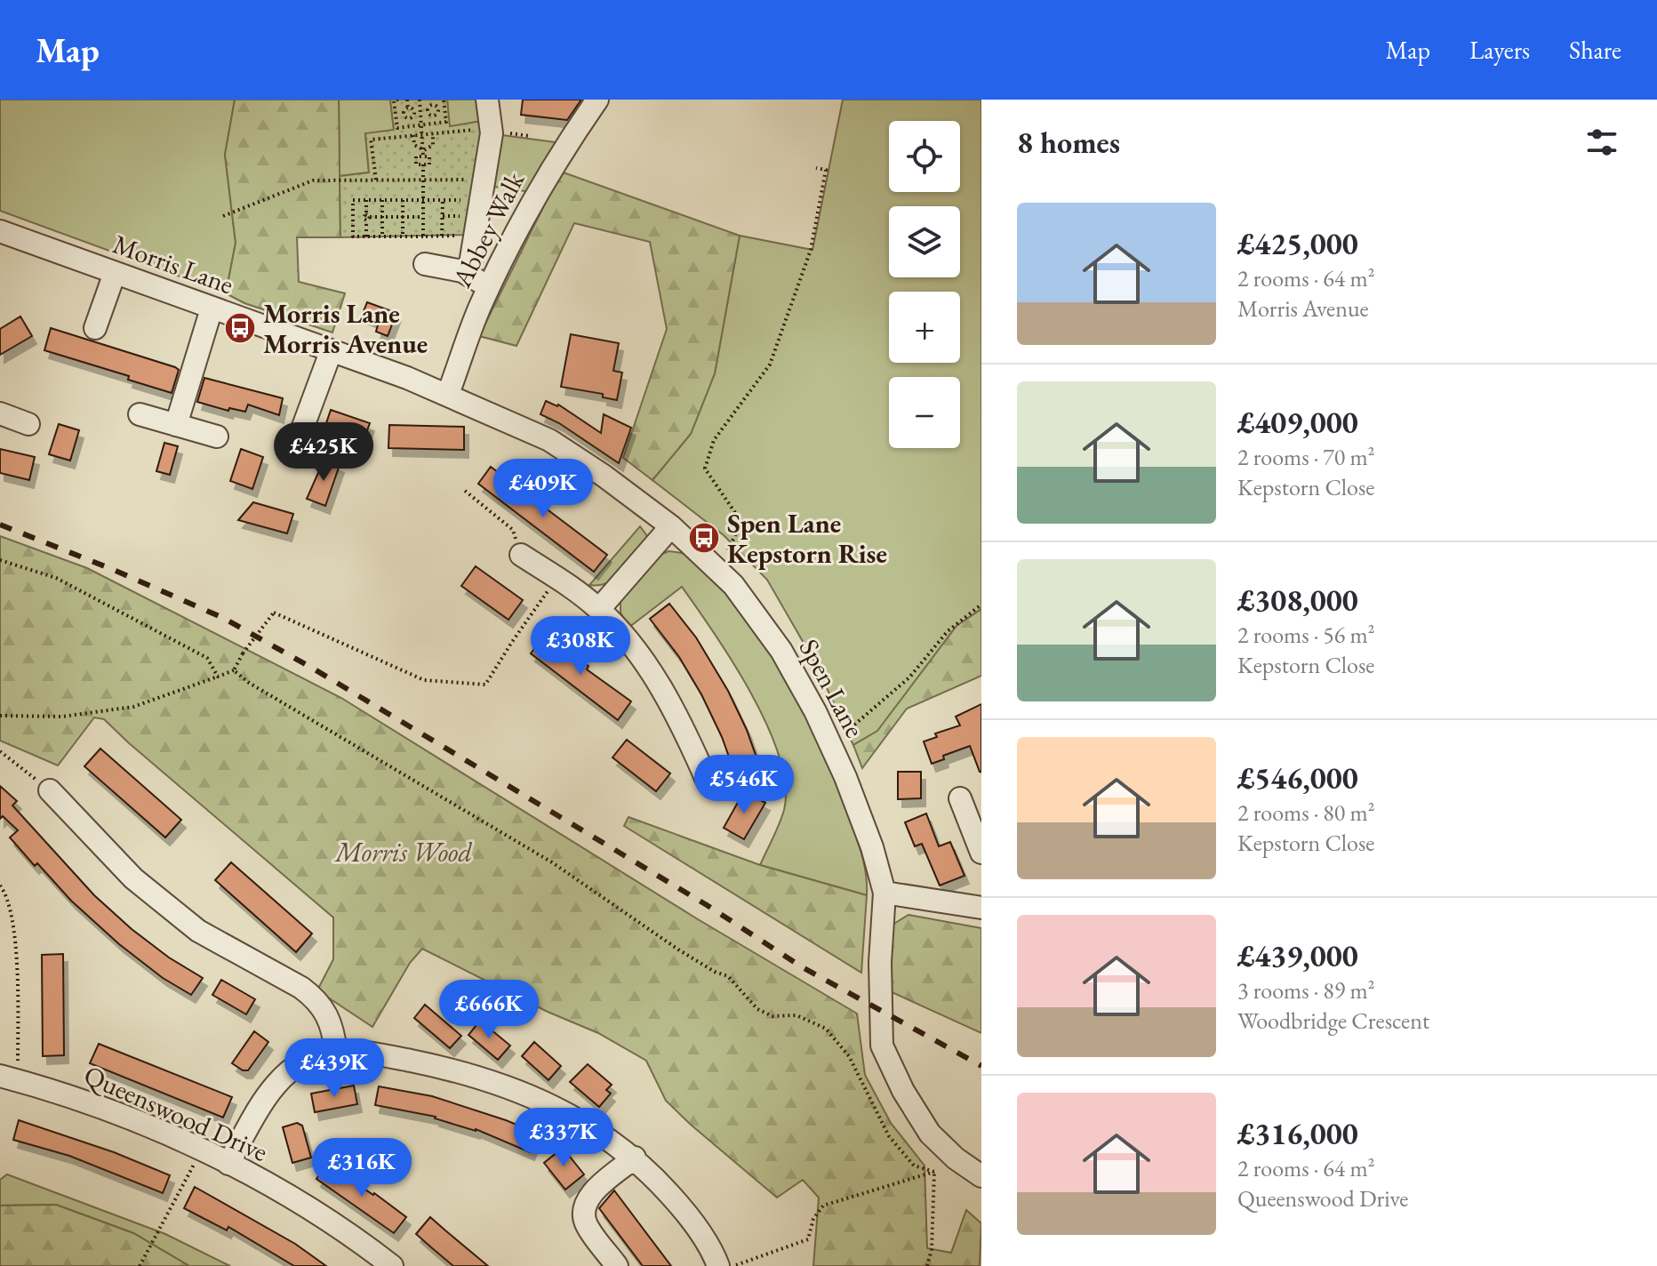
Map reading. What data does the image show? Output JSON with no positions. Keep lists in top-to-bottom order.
{
  "streets": {
    "street": [
      "Abbey Walk",
      "Morris Lane",
      "Spen Lane",
      "Queenswood Drive"
    ]
  },
  "crossings": [
    ["Abbey Walk", "Spen Lane"],
    ["Morris Lane", "Spen Lane"]
  ],
  "parks": ["Morris Wood"],
  "places": {
    "bus stop": ["Morris Lane Morris Avenue", "Spen Lane Kepstorn Rise"]
  },
  "page": {
    "header": "Map",
    "nav": ["Map", "Layers", "Share"],
    "heading": "8 homes",
    "map_buttons": ["+", "−"],
    "list": [
      {
        "name": "£425,000",
        "note": "2 rooms · 64 m² · Morris Avenue"
      },
      {
        "name": "£409,000",
        "note": "2 rooms · 70 m² · Kepstorn Close"
      },
      {
        "name": "£308,000",
        "note": "2 rooms · 56 m² · Kepstorn Close"
      },
      {
        "name": "£546,000",
        "note": "2 rooms · 80 m² · Kepstorn Close"
      },
      {
        "name": "£439,000",
        "note": "3 rooms · 89 m² · Woodbridge Crescent"
      },
      {
        "name": "£316,000",
        "note": "2 rooms · 64 m² · Queenswood Drive"
      }
    ],
    "price": [
      "£425K",
      "£409K",
      "£308K",
      "£546K",
      "£666K",
      "£439K",
      "£337K",
      "£316K"
    ]
  }
}
